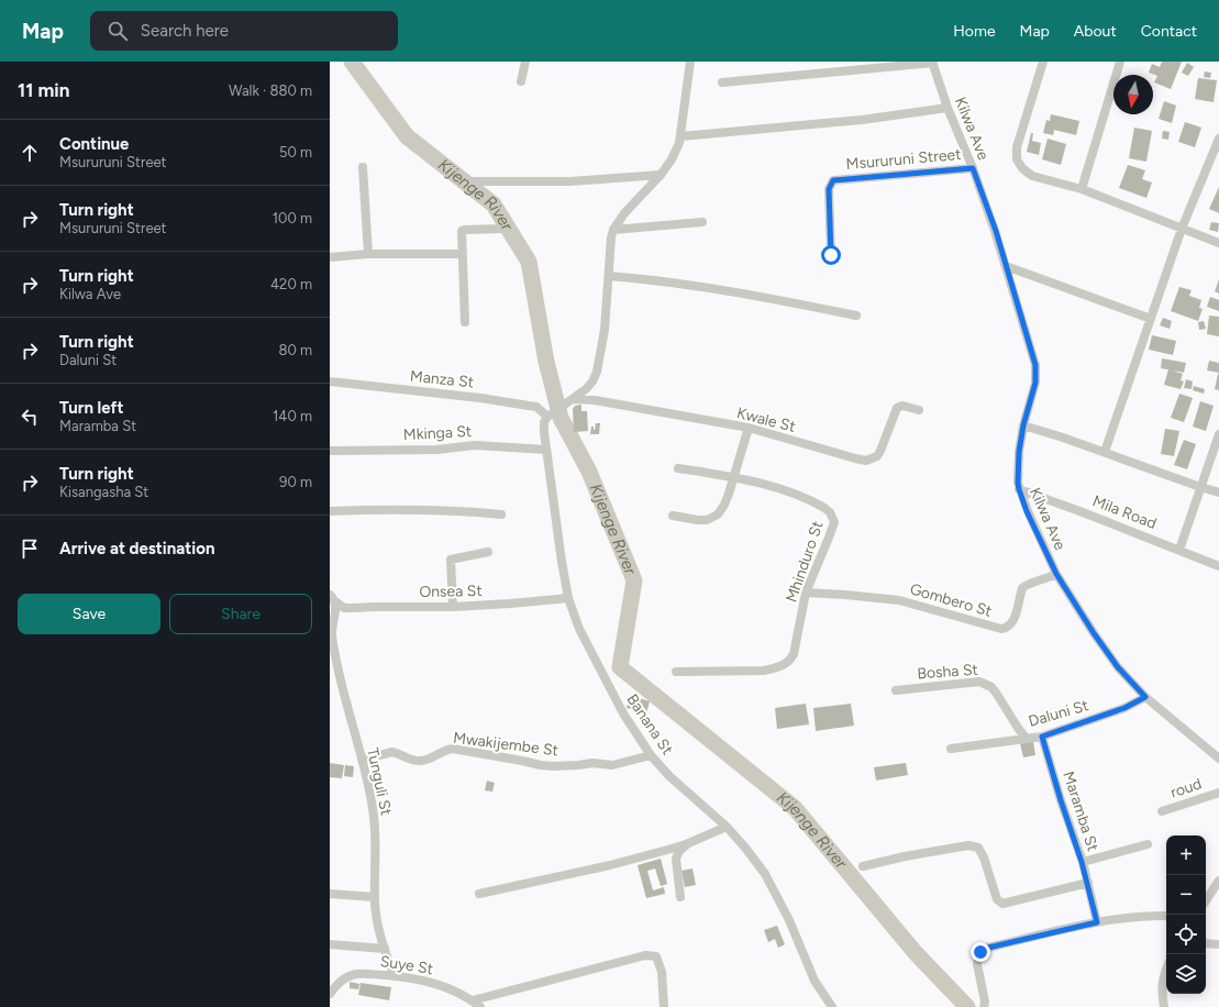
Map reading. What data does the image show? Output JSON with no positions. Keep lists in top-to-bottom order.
{
  "streets": {
    "street": [
      "Kilwa Ave",
      "Msururuni Street",
      "Manza St",
      "Kwale St",
      "Mkinga St",
      "Mila Road",
      "Mhinduro St",
      "Onsea St",
      "Gombero St",
      "Bosha St",
      "Daluni St",
      "Banana St",
      "Mwakijembe St",
      "Tunguli St",
      "roud",
      "Maramba St",
      "Suye St"
    ]
  },
  "crossings": [
    ["Kilwa Ave", "Msururuni Street"],
    ["Kilwa Ave", "Mila Road"],
    ["Kilwa Ave", "Gombero St"],
    ["Kilwa Ave", "Daluni St"],
    ["Manza St", "Banana St"],
    ["Mkinga St", "Banana St"],
    ["Mhinduro St", "Gombero St"],
    ["Onsea St", "Banana St"],
    ["Onsea St", "Tunguli St"],
    ["Bosha St", "Daluni St"],
    ["Daluni St", "Maramba St"],
    ["Banana St", "Mwakijembe St"],
    ["Mwakijembe St", "Tunguli St"],
    ["Tunguli St", "Suye St"]
  ],
  "water": ["Kijenge River"],
  "north": "bottom",
  "page": {
    "header": "Map",
    "search": "Search here",
    "nav": [
      "Home",
      "Map",
      "About",
      "Contact"
    ],
    "heading": ["11 min", "Walk · 880 m"],
    "list": [
      ["Continue", "Msururuni Street", "50 m"],
      ["Turn right", "Msururuni Street", "100 m"],
      ["Turn right", "Kilwa Ave", "420 m"],
      ["Turn right", "Daluni St", "80 m"],
      ["Turn left", "Maramba St", "140 m"],
      ["Turn right", "Kisangasha St", "90 m"],
      "Arrive at destination"
    ],
    "buttons": ["Save", "Share"],
    "map_buttons": ["+", "−"]
  }
}
